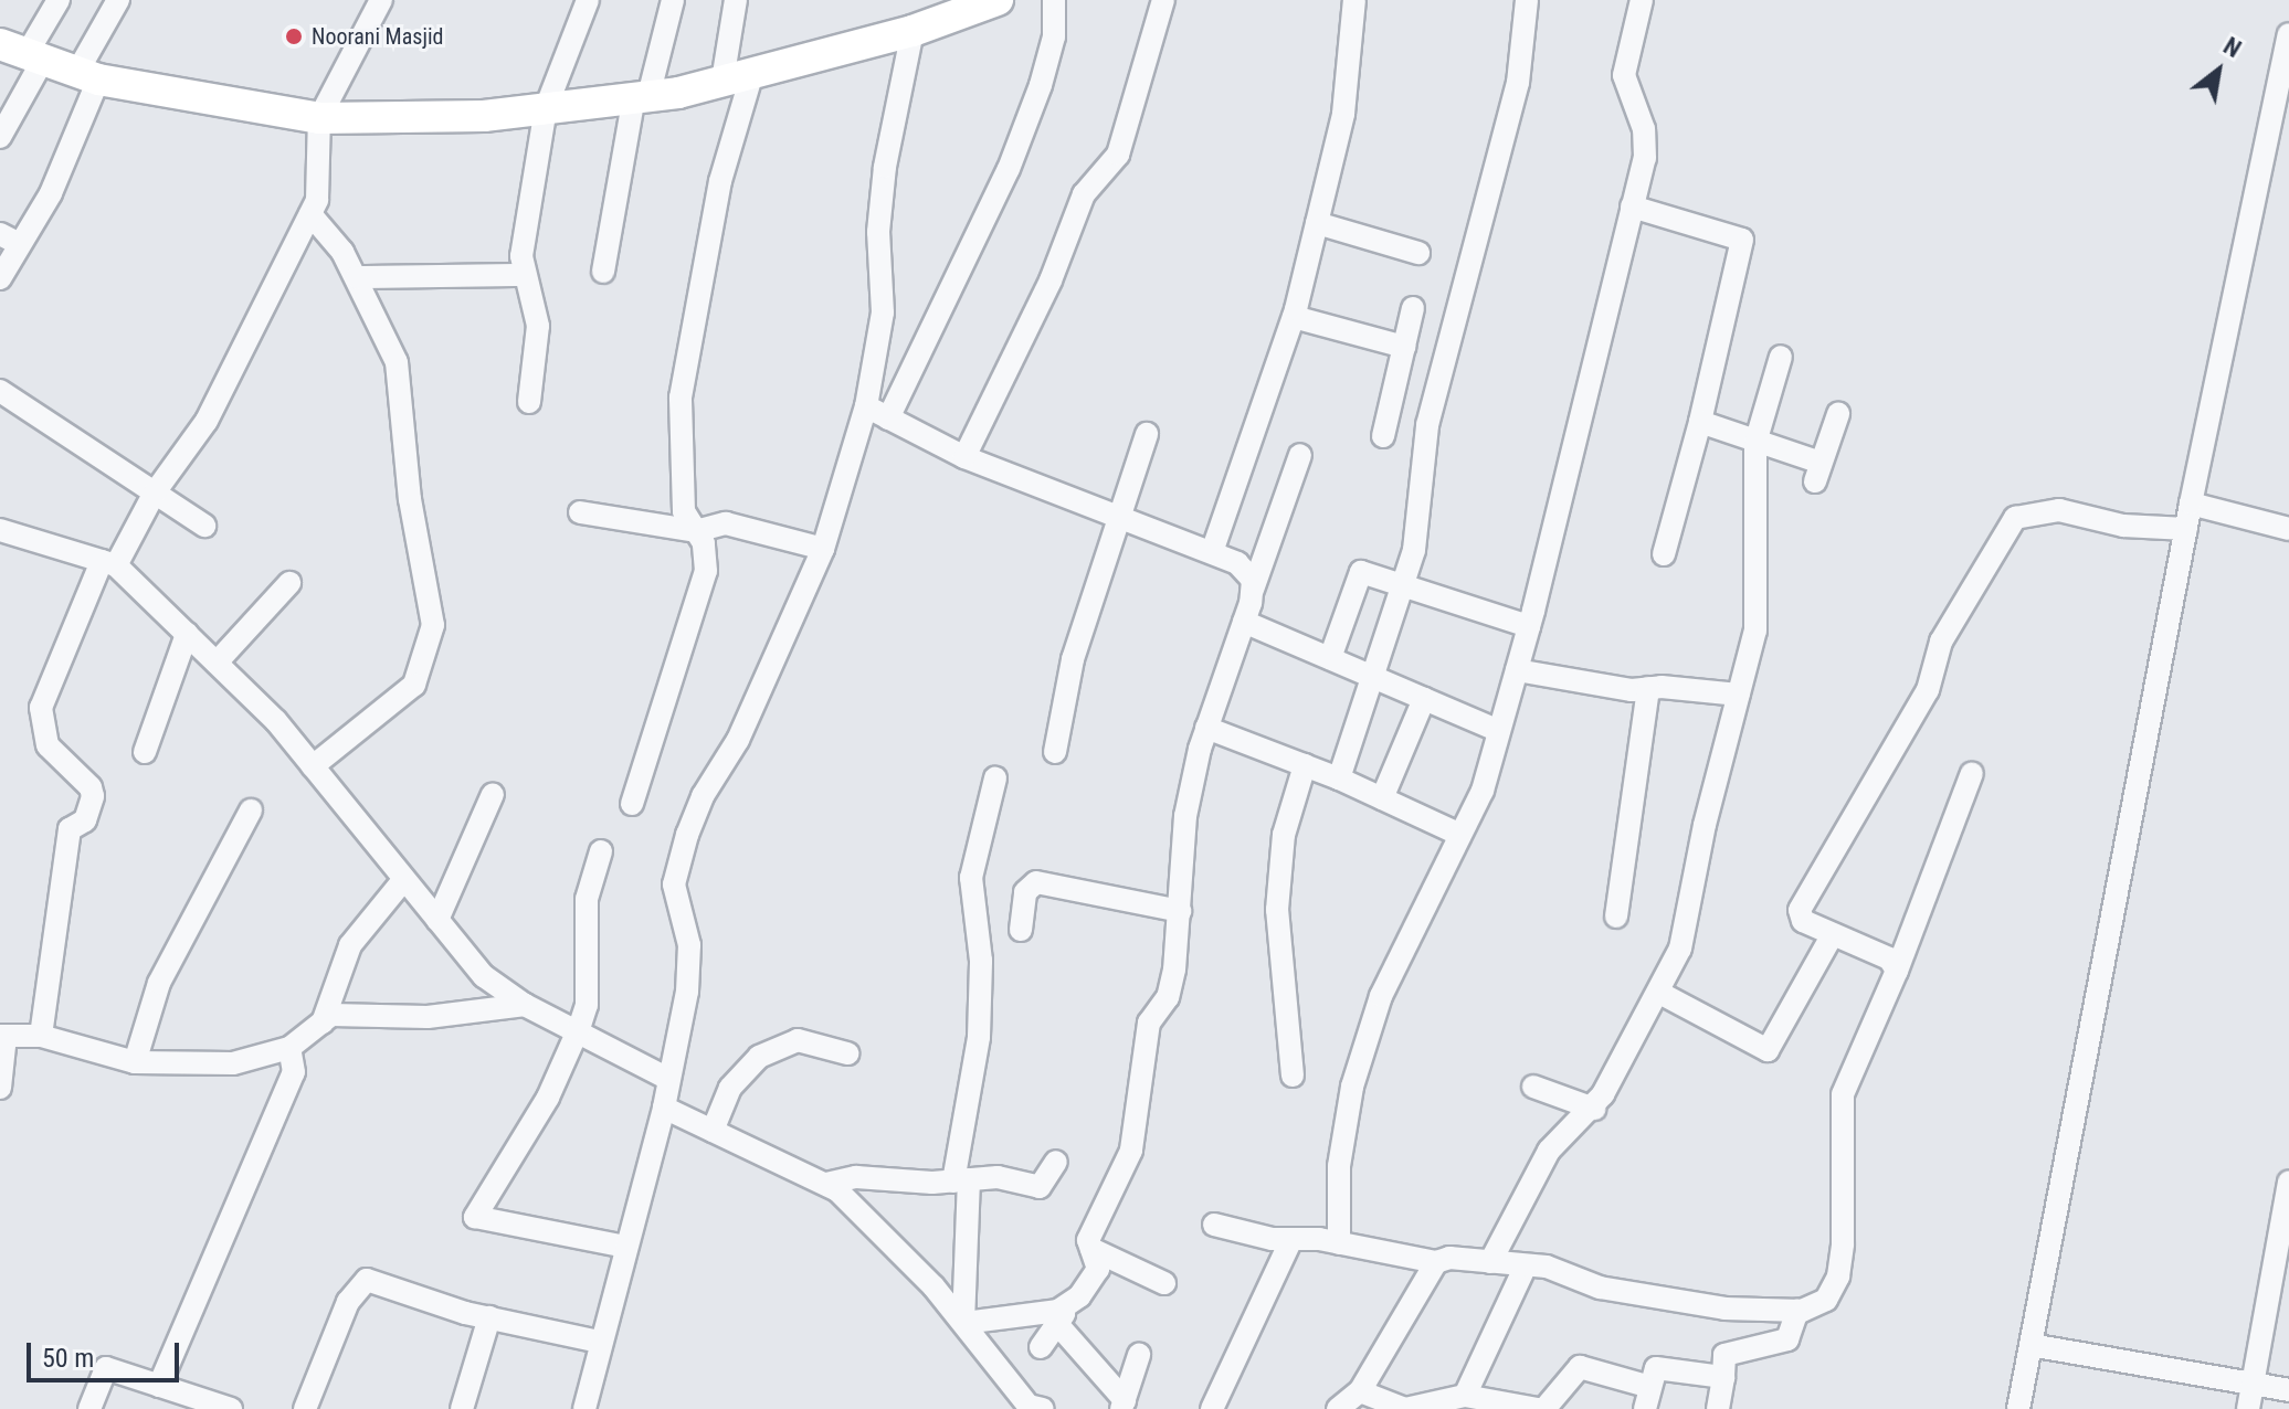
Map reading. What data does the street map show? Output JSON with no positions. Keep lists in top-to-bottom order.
{
  "places": ["Noorani Masjid"],
  "scale_bar": "50 m",
  "north": "top right"
}
